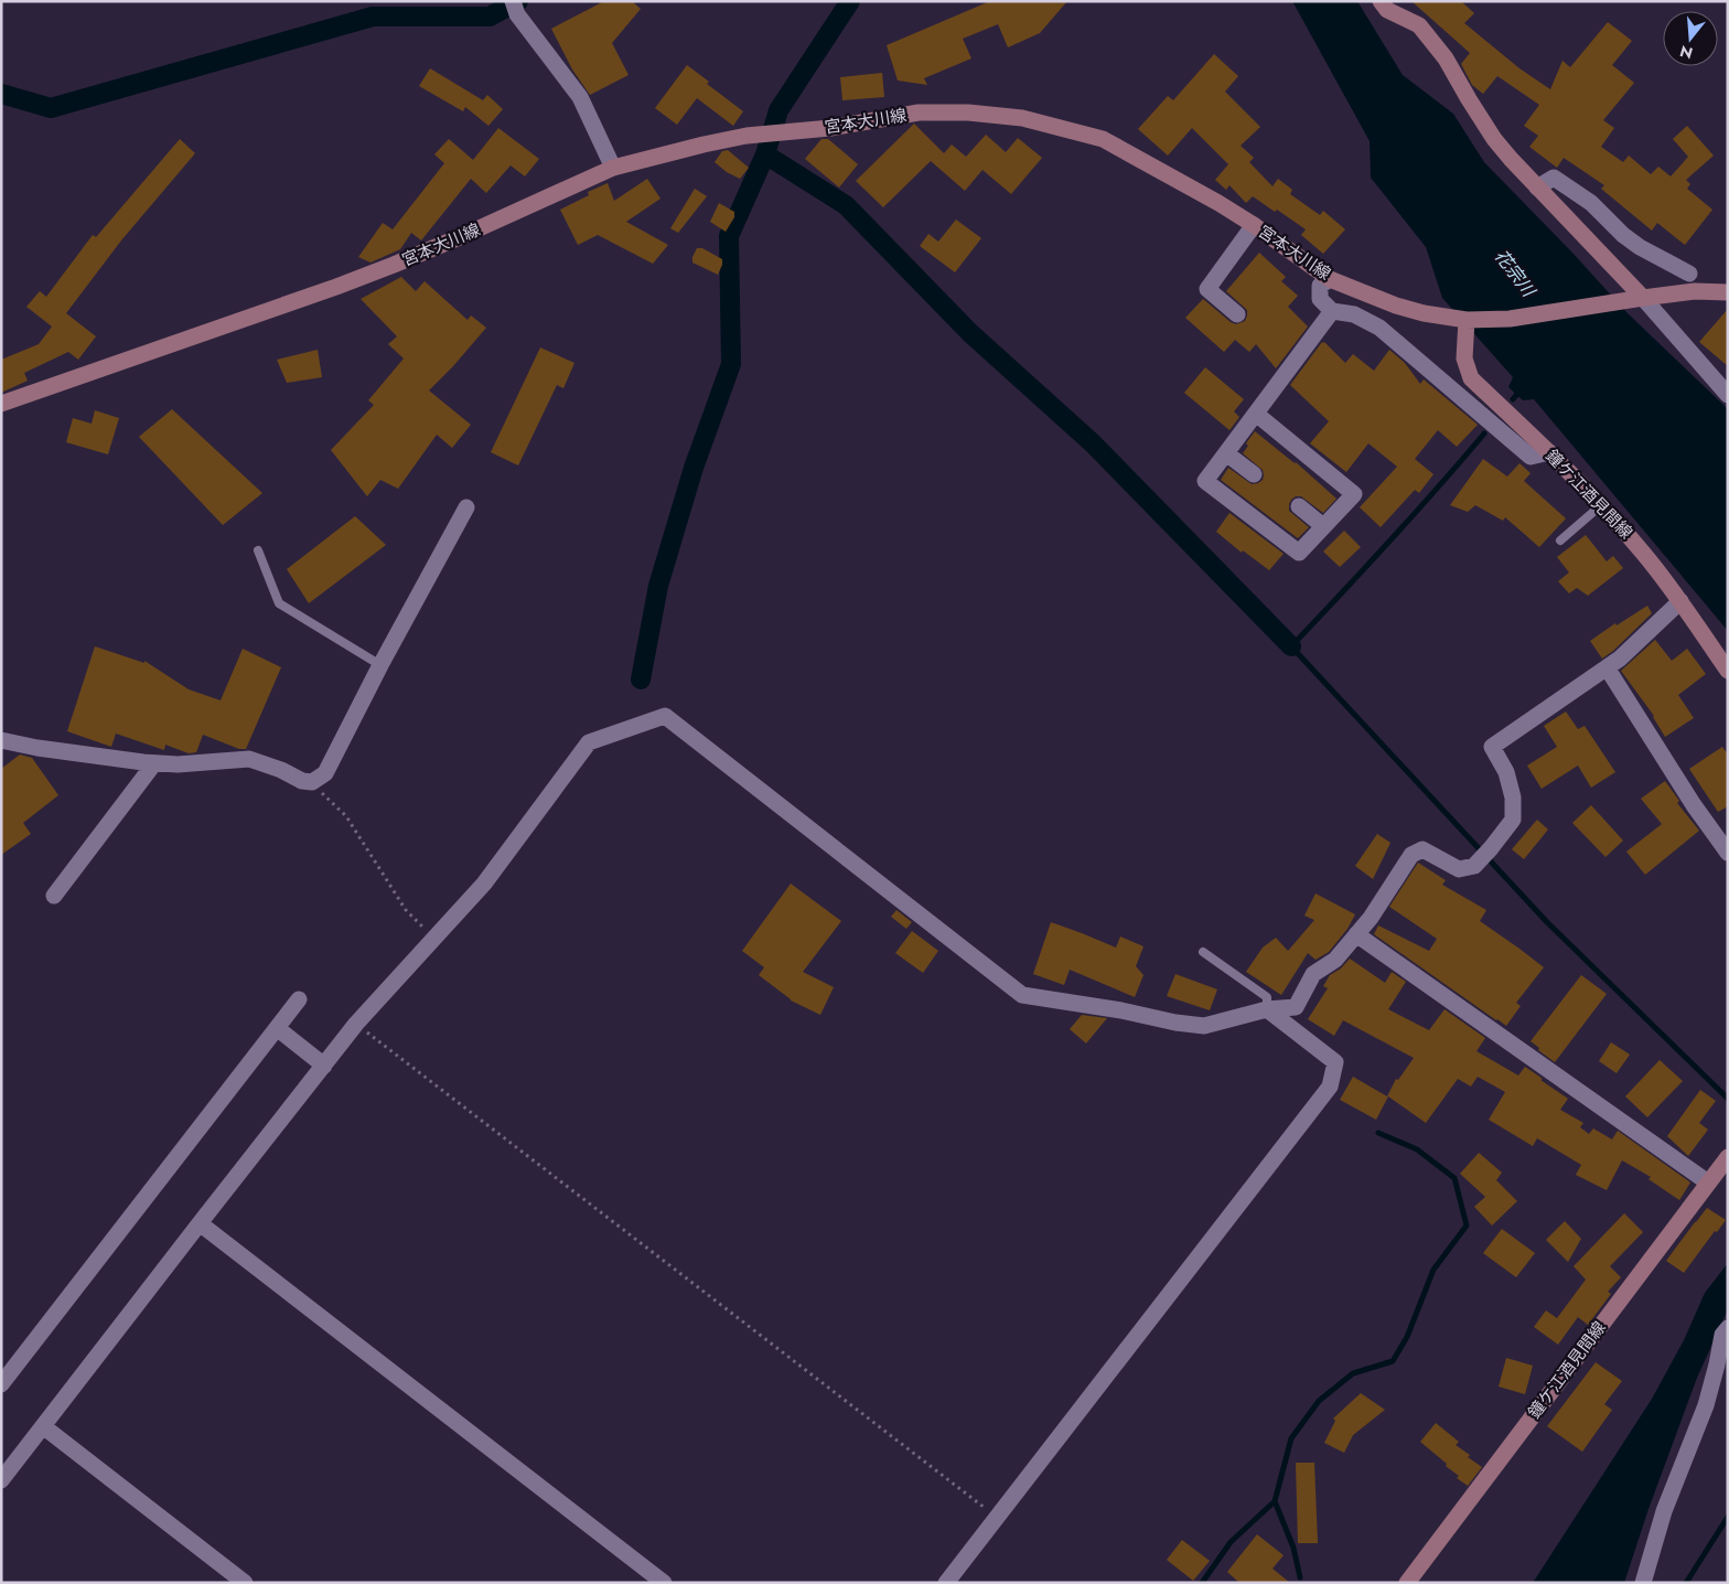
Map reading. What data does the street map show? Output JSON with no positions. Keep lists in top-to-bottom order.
{
  "streets": {
    "main road": ["宮本大川線", "鐘ケ江酒見間線"]
  },
  "crossings": [
    ["宮本大川線", "鐘ケ江酒見間線"]
  ],
  "water": ["花宗川"],
  "north": "bottom"
}
